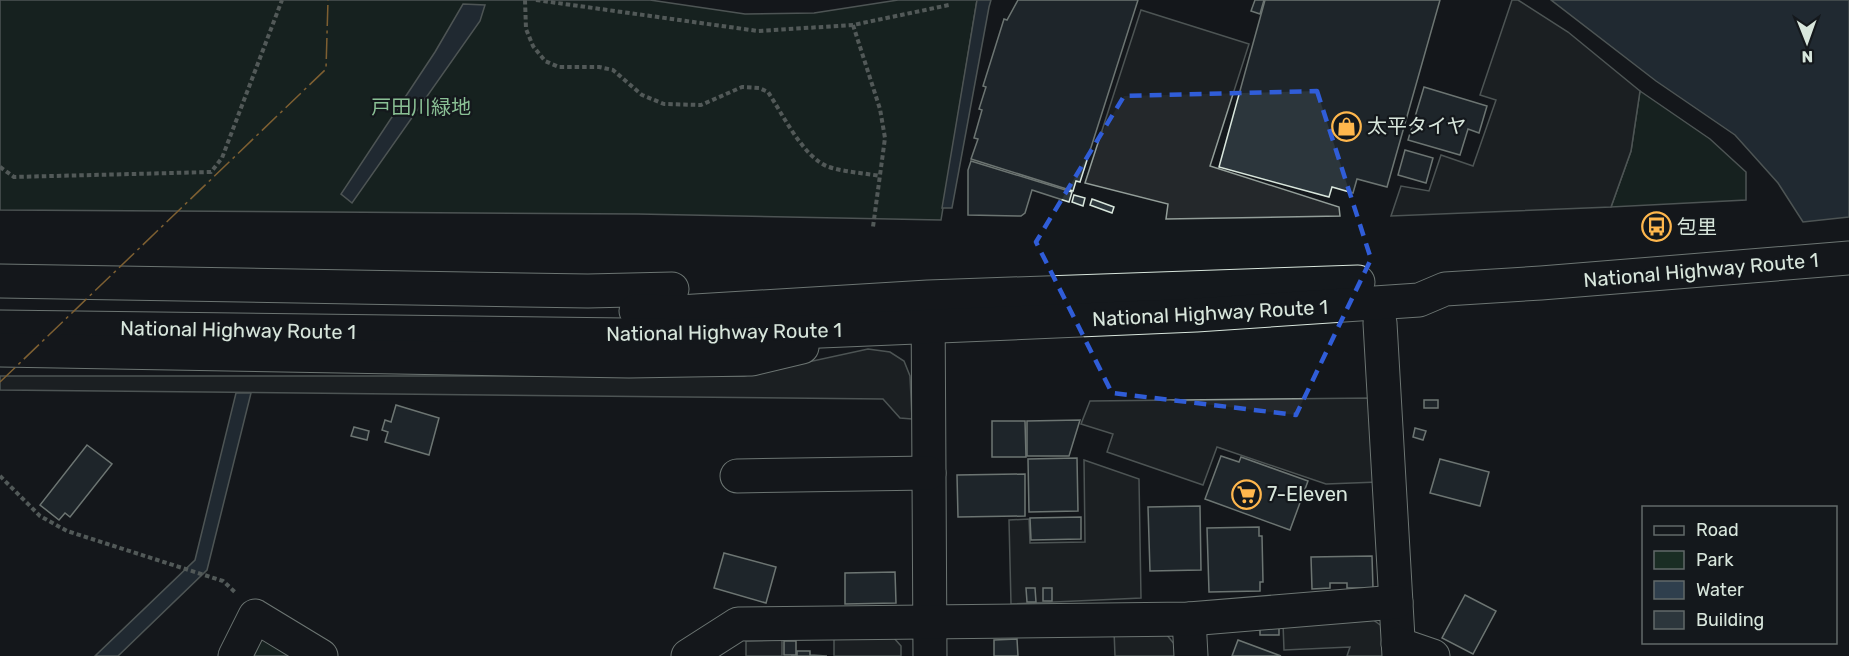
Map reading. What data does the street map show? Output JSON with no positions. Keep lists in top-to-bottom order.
{
  "streets": {
    "main road": ["National Highway Route 1"]
  },
  "parks": ["戸田川緑地"],
  "places": {
    "shop": ["太平タイヤ"],
    "bus stop": ["包里"],
    "supermarket": ["7-Eleven"]
  },
  "legend": [
    "Road",
    "Park",
    "Water",
    "Building"
  ],
  "north": "bottom"
}
